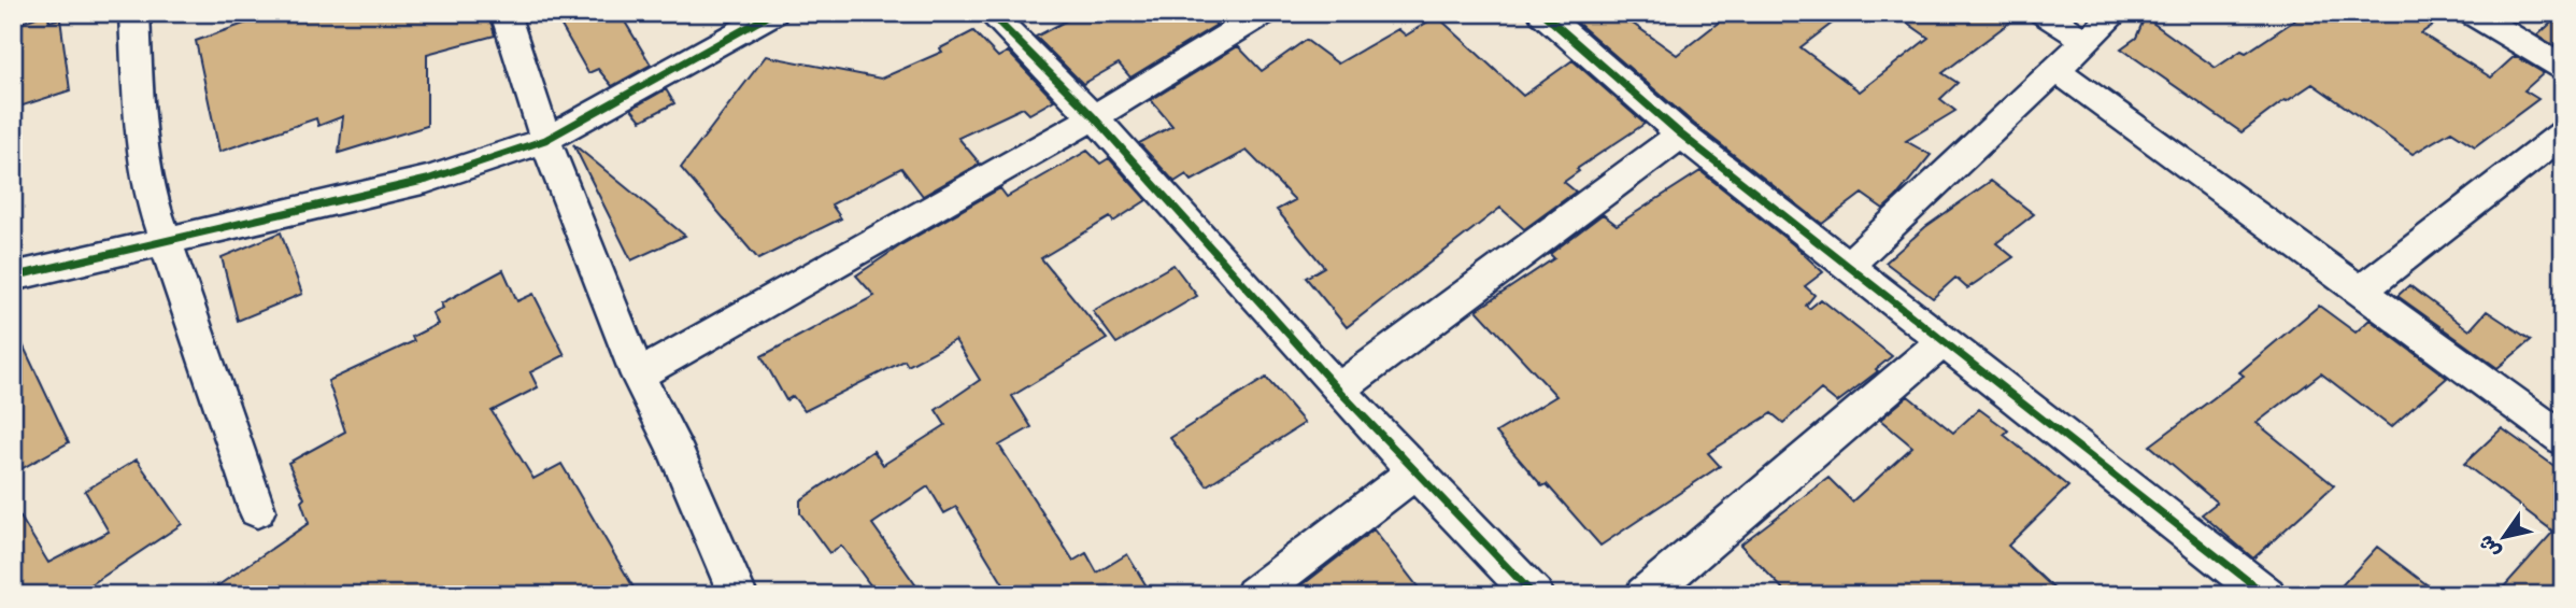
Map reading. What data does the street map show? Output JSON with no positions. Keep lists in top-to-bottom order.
{
  "north": "bottom left"
}
